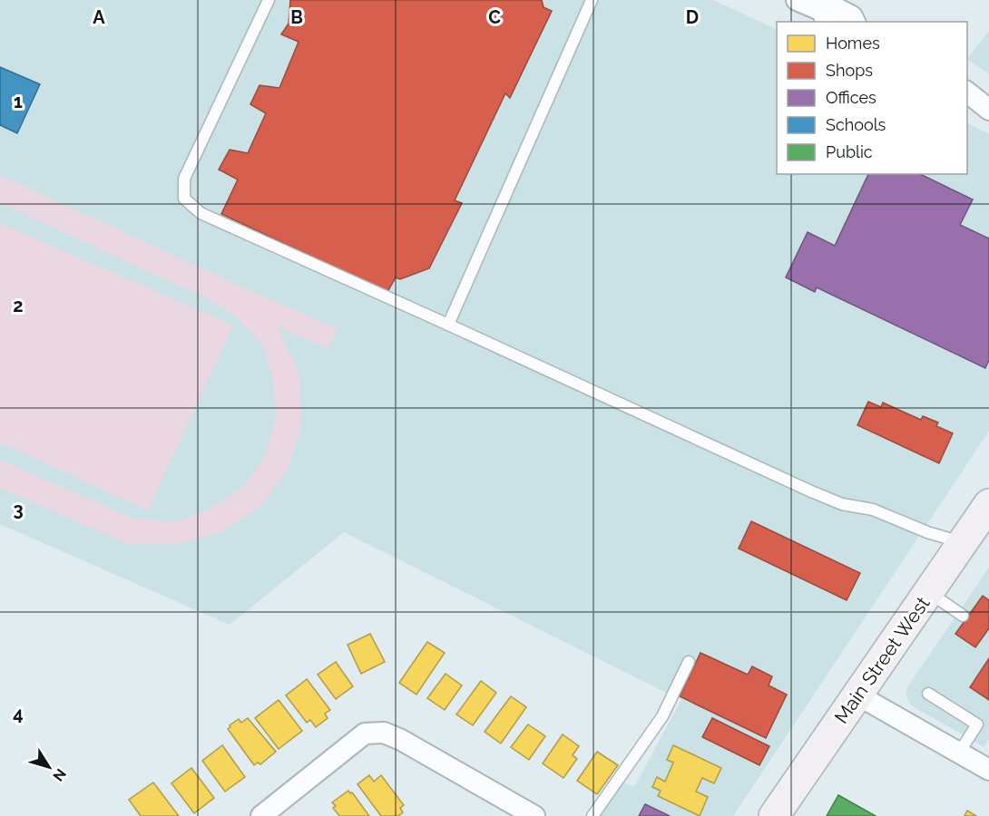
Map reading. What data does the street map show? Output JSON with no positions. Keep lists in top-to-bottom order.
{
  "streets": {
    "main road": ["Main Street West"]
  },
  "legend": [
    "Homes",
    "Shops",
    "Offices",
    "Schools",
    "Public"
  ],
  "north": "bottom right",
  "grid": {
    "columns": [
      "A",
      "B",
      "C",
      "D"
    ],
    "rows": [
      "1",
      "2",
      "3",
      "4"
    ]
  }
}
